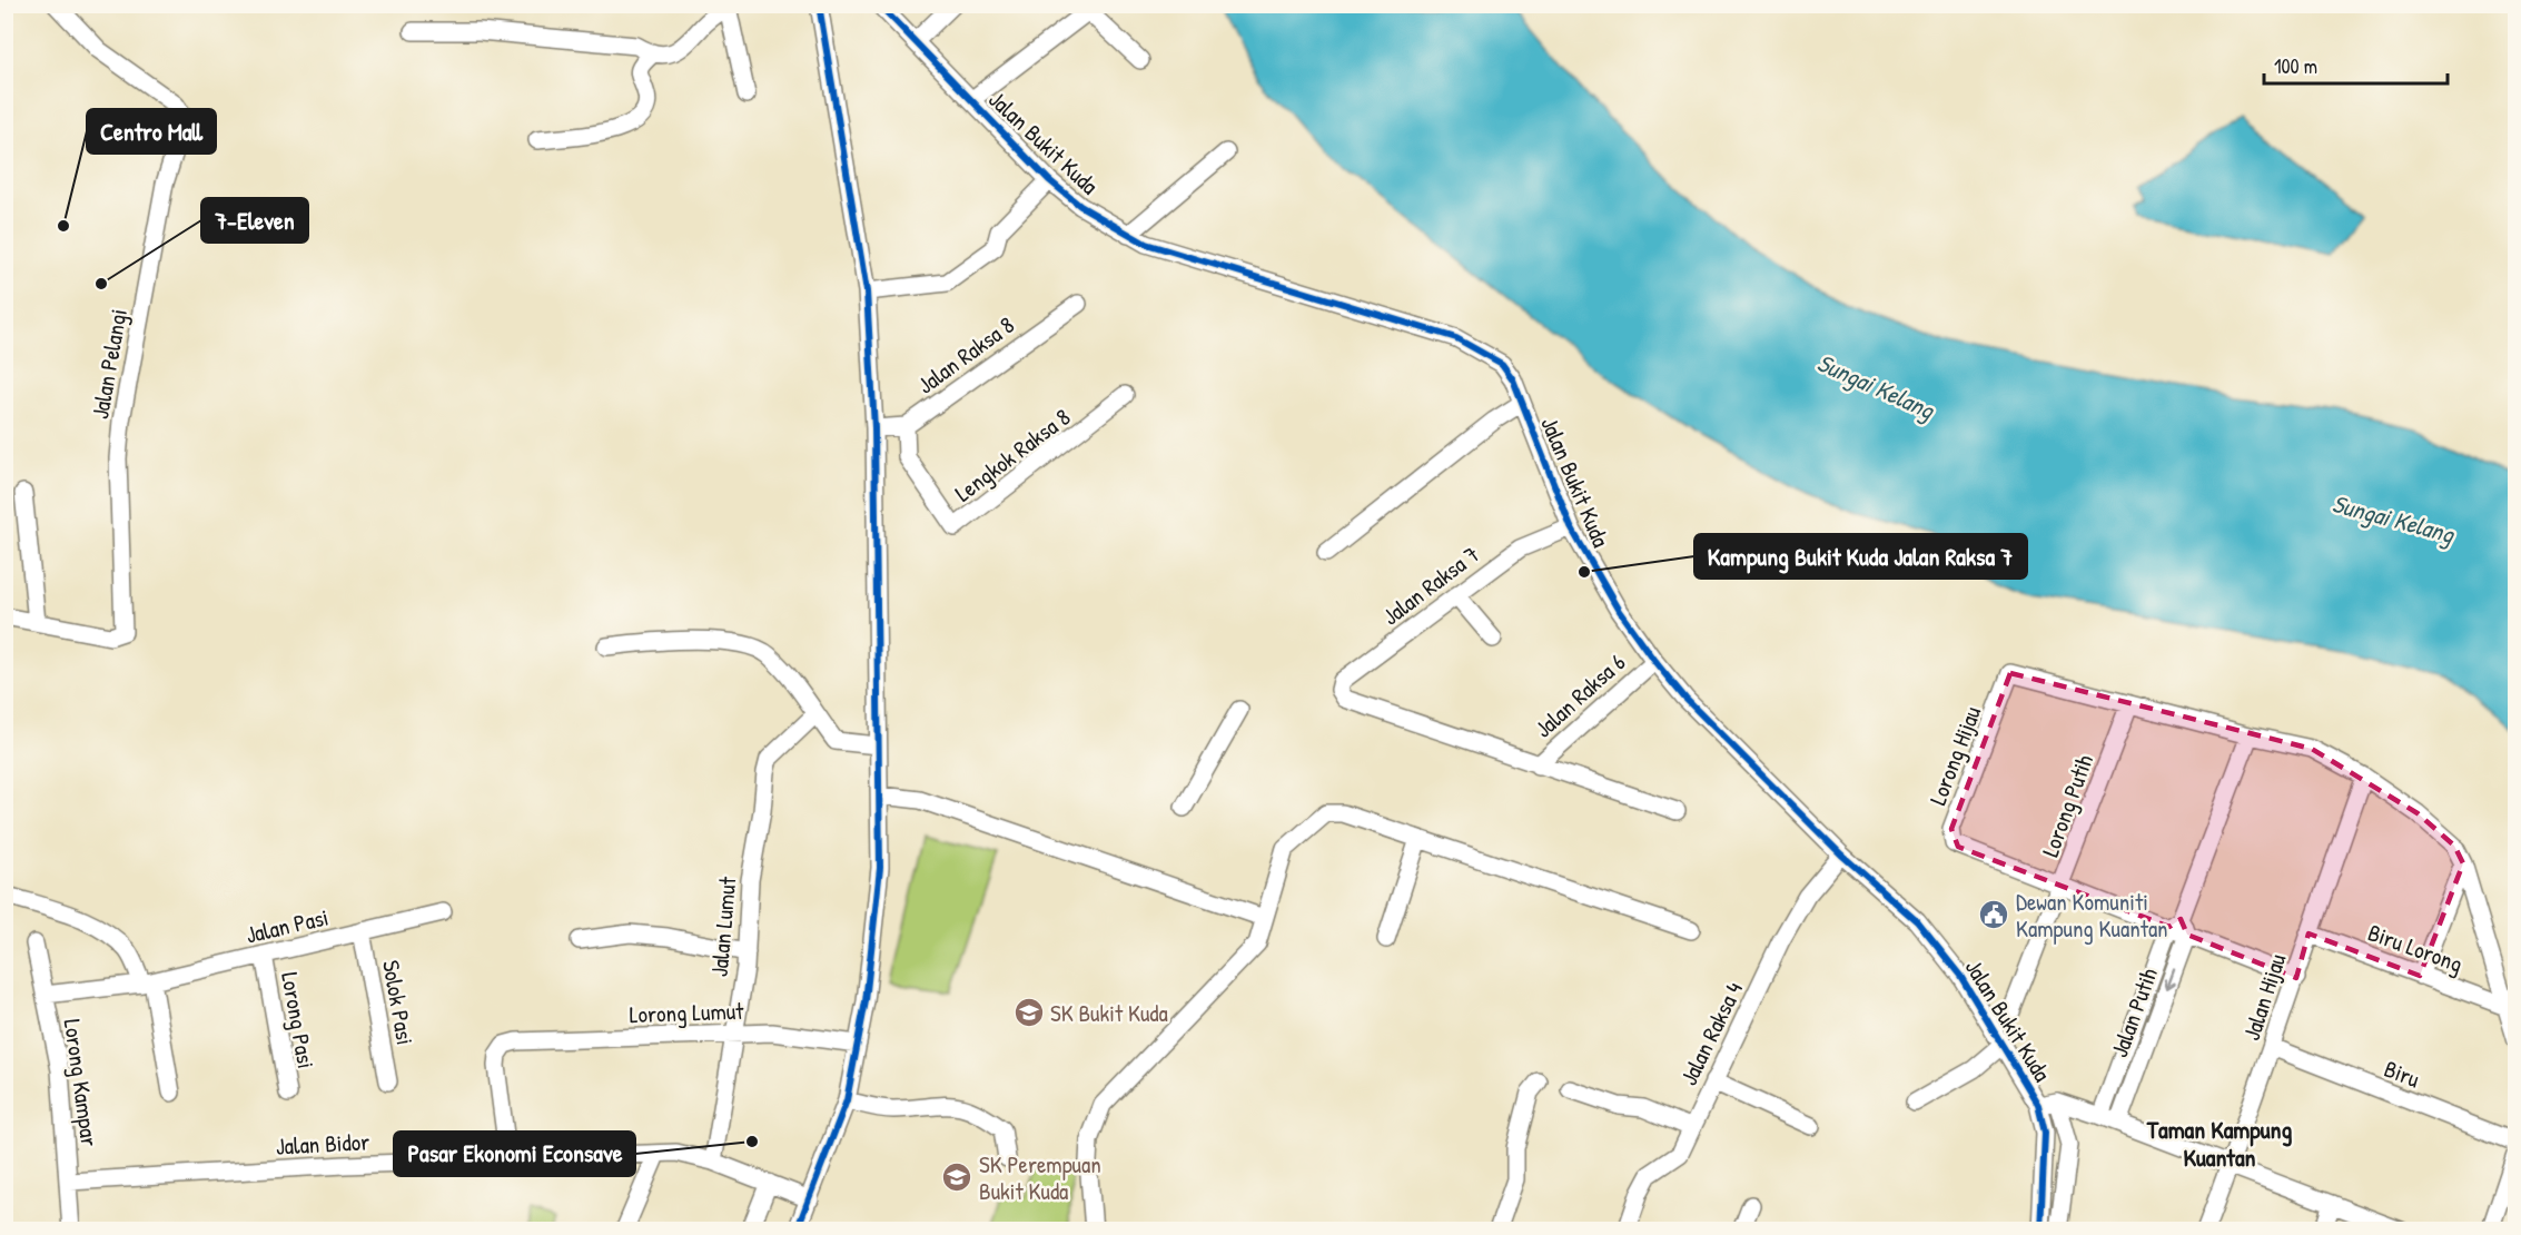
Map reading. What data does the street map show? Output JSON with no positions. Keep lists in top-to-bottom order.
{
  "streets": {
    "street": [
      "Jalan Bukit Kuda",
      "Jalan Raksa 8",
      "Jalan Pelangi",
      "Lengkok Raksa 8",
      "Jalan Raksa 7",
      "Jalan Raksa 6",
      "Lorong Hijau",
      "Lorong Putih",
      "Jalan Pasi",
      "Jalan Lumut",
      "Biru Lorong",
      "Jalan Hijau",
      "Solok Pasi",
      "Lorong Lumut",
      "Jalan Putih",
      "Lorong Pasi",
      "Jalan Raksa 4",
      "Biru",
      "Lorong Kampar",
      "Jalan Bidor"
    ]
  },
  "crossings": [
    ["Jalan Bukit Kuda", "Jalan Raksa 7"],
    ["Jalan Bukit Kuda", "Jalan Raksa 6"],
    ["Jalan Bukit Kuda", "Lorong Putih"],
    ["Jalan Bukit Kuda", "Jalan Raksa 4"],
    ["Jalan Raksa 8", "Lengkok Raksa 8"],
    ["Jalan Raksa 7", "Jalan Raksa 6"],
    ["Lorong Hijau", "Lorong Putih"],
    ["Jalan Pasi", "Solok Pasi"],
    ["Jalan Pasi", "Lorong Pasi"],
    ["Jalan Pasi", "Lorong Kampar"],
    ["Jalan Lumut", "Lorong Lumut"],
    ["Jalan Lumut", "Jalan Bidor"],
    ["Biru Lorong", "Jalan Hijau"],
    ["Jalan Hijau", "Biru"],
    ["Lorong Lumut", "Jalan Bidor"],
    ["Lorong Kampar", "Jalan Bidor"]
  ],
  "districts": ["Taman Kampung Kuantan"],
  "water": ["Sungai Kelang"],
  "places": {
    "other": [
      "Centro Mall",
      "7-Eleven",
      "Kampung Bukit Kuda Jalan Raksa 7",
      "Pasar Ekonomi Econsave"
    ],
    "public building": ["Dewan Komuniti Kampung Kuantan"],
    "school or university": ["SK Bukit Kuda", "SK Perempuan Bukit Kuda"]
  },
  "scale_bar": "100 m"
}
